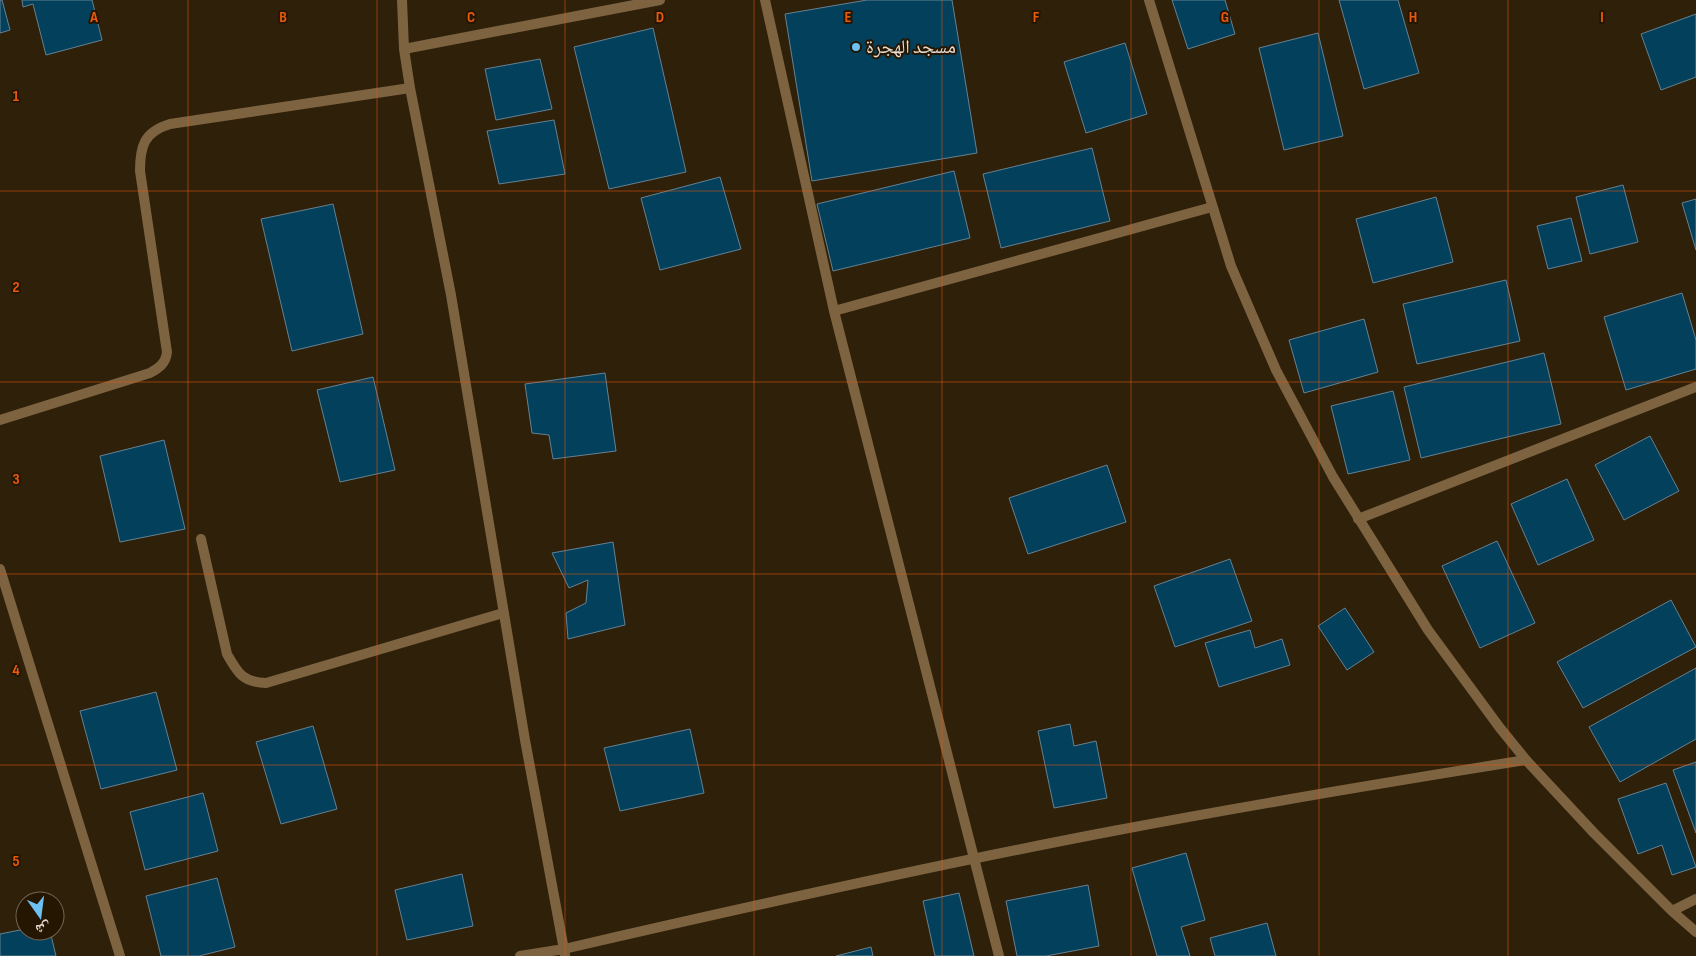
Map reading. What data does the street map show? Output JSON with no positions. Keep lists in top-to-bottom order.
{
  "places": ["مسجد الهجرة"],
  "north": "bottom",
  "grid": {
    "columns": [
      "A",
      "B",
      "C",
      "D",
      "E",
      "F",
      "G",
      "H",
      "I"
    ],
    "rows": [
      "1",
      "2",
      "3",
      "4",
      "5"
    ]
  }
}
